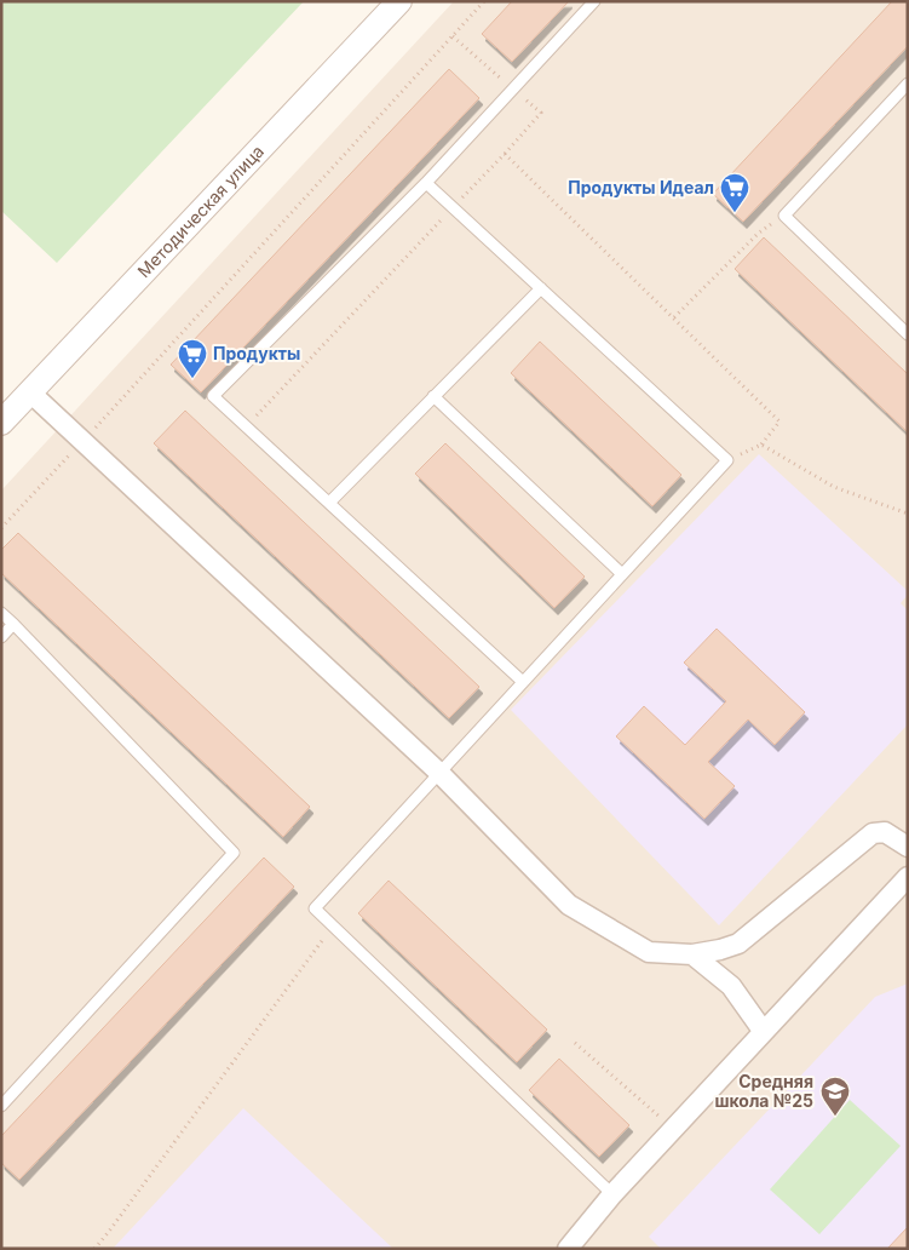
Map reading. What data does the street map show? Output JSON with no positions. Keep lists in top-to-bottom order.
{
  "streets": {
    "street": ["Методическая улица"]
  },
  "places": {
    "supermarket": ["Продукты Идеал", "Продукты"],
    "school or university": ["Средняя школа №25"]
  }
}
